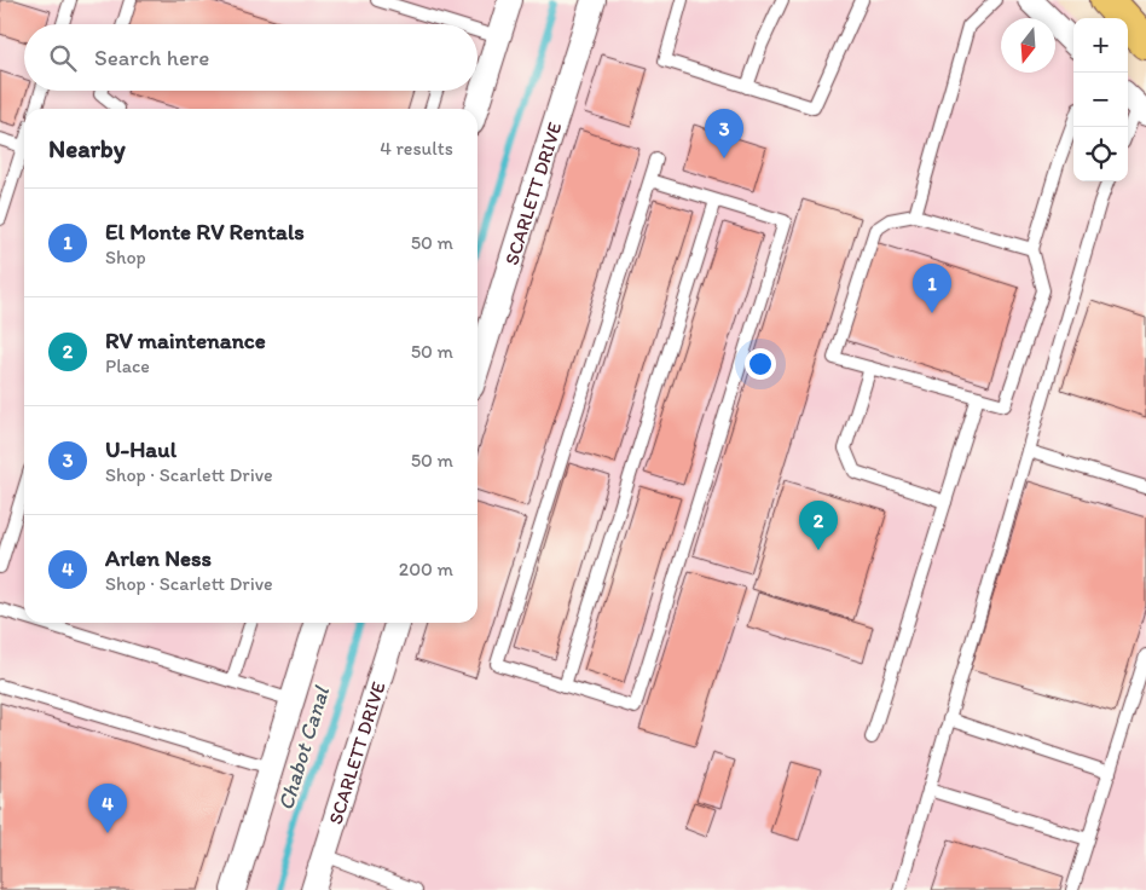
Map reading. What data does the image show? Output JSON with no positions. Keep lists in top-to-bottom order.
{
  "streets": {
    "street": ["SCARLETT DRIVE"]
  },
  "water": ["Chabot Canal"],
  "north": "bottom",
  "page": {
    "map_buttons": ["+", "−"],
    "search": "Search here",
    "pins": [
      "3",
      "1",
      "2",
      "4"
    ],
    "heading": ["Nearby", "4 results"],
    "list": [
      {
        "mark": "1",
        "name": "El Monte RV Rentals",
        "note": "Shop",
        "value": "50 m"
      },
      {
        "mark": "2",
        "name": "RV maintenance",
        "note": "Place",
        "value": "50 m"
      },
      {
        "mark": "3",
        "name": "U-Haul",
        "note": "Shop · Scarlett Drive",
        "value": "50 m"
      },
      {
        "mark": "4",
        "name": "Arlen Ness",
        "note": "Shop · Scarlett Drive",
        "value": "200 m"
      }
    ]
  }
}
